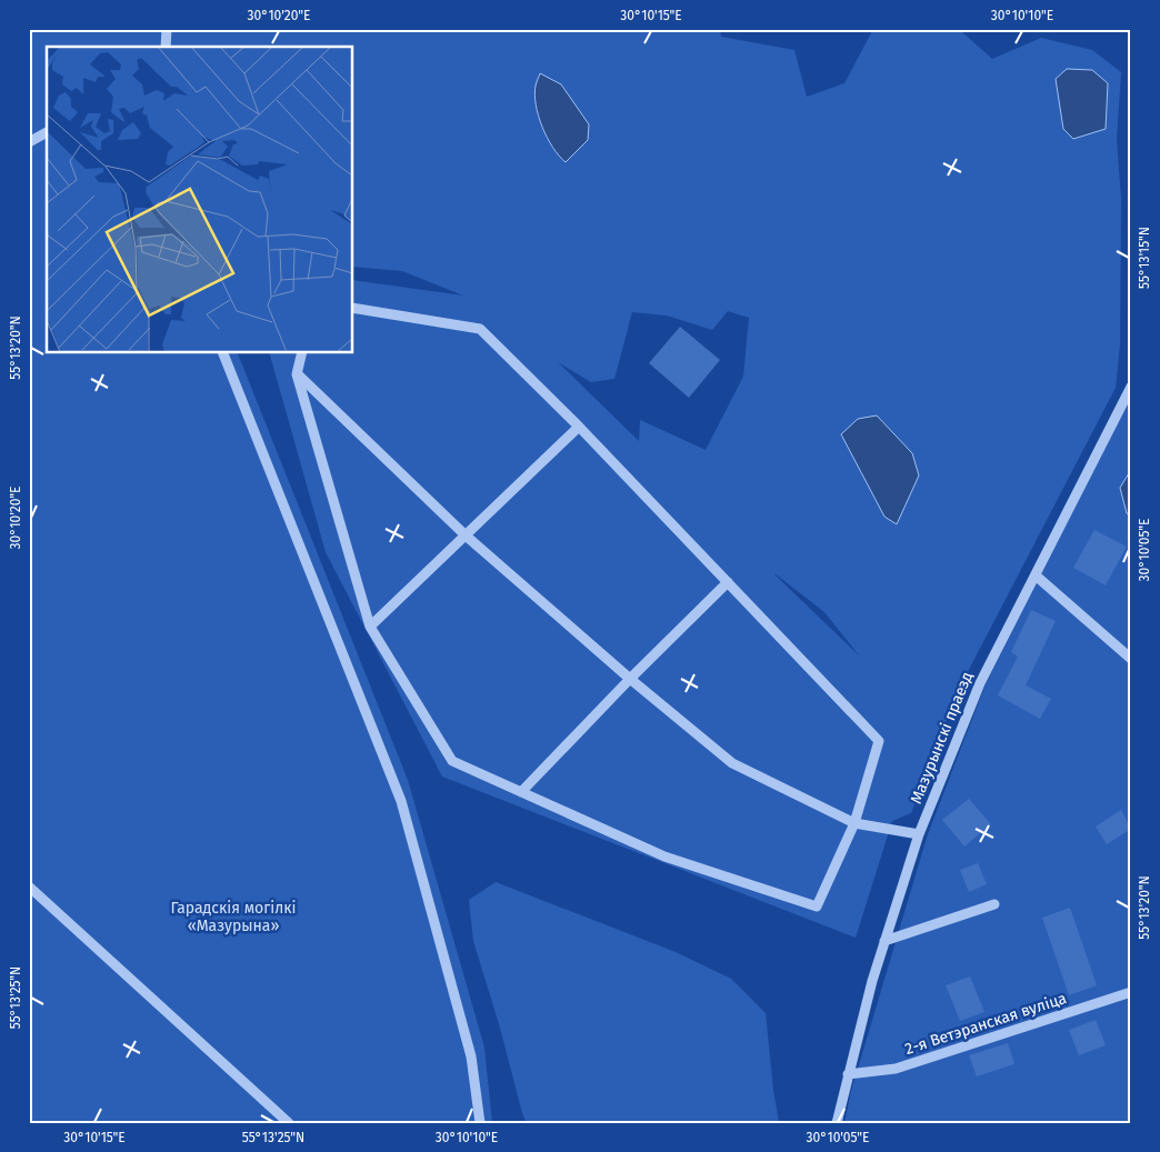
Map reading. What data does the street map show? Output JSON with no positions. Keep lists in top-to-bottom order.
{
  "streets": {
    "street": ["Мазурынскі праезд", "2-я Ветэранская вуліца"]
  },
  "crossings": [
    ["Мазурынскі праезд", "2-я Ветэранская вуліца"]
  ],
  "parks": ["Гарадскія могілкі «Мазурына»"],
  "coordinates": [
    "30°10'20\"E",
    "30°10'15\"E",
    "30°10'10\"E",
    "55°13'15\"N",
    "55°13'20\"N",
    "30°10'05\"E",
    "55°13'25\"N"
  ]
}
